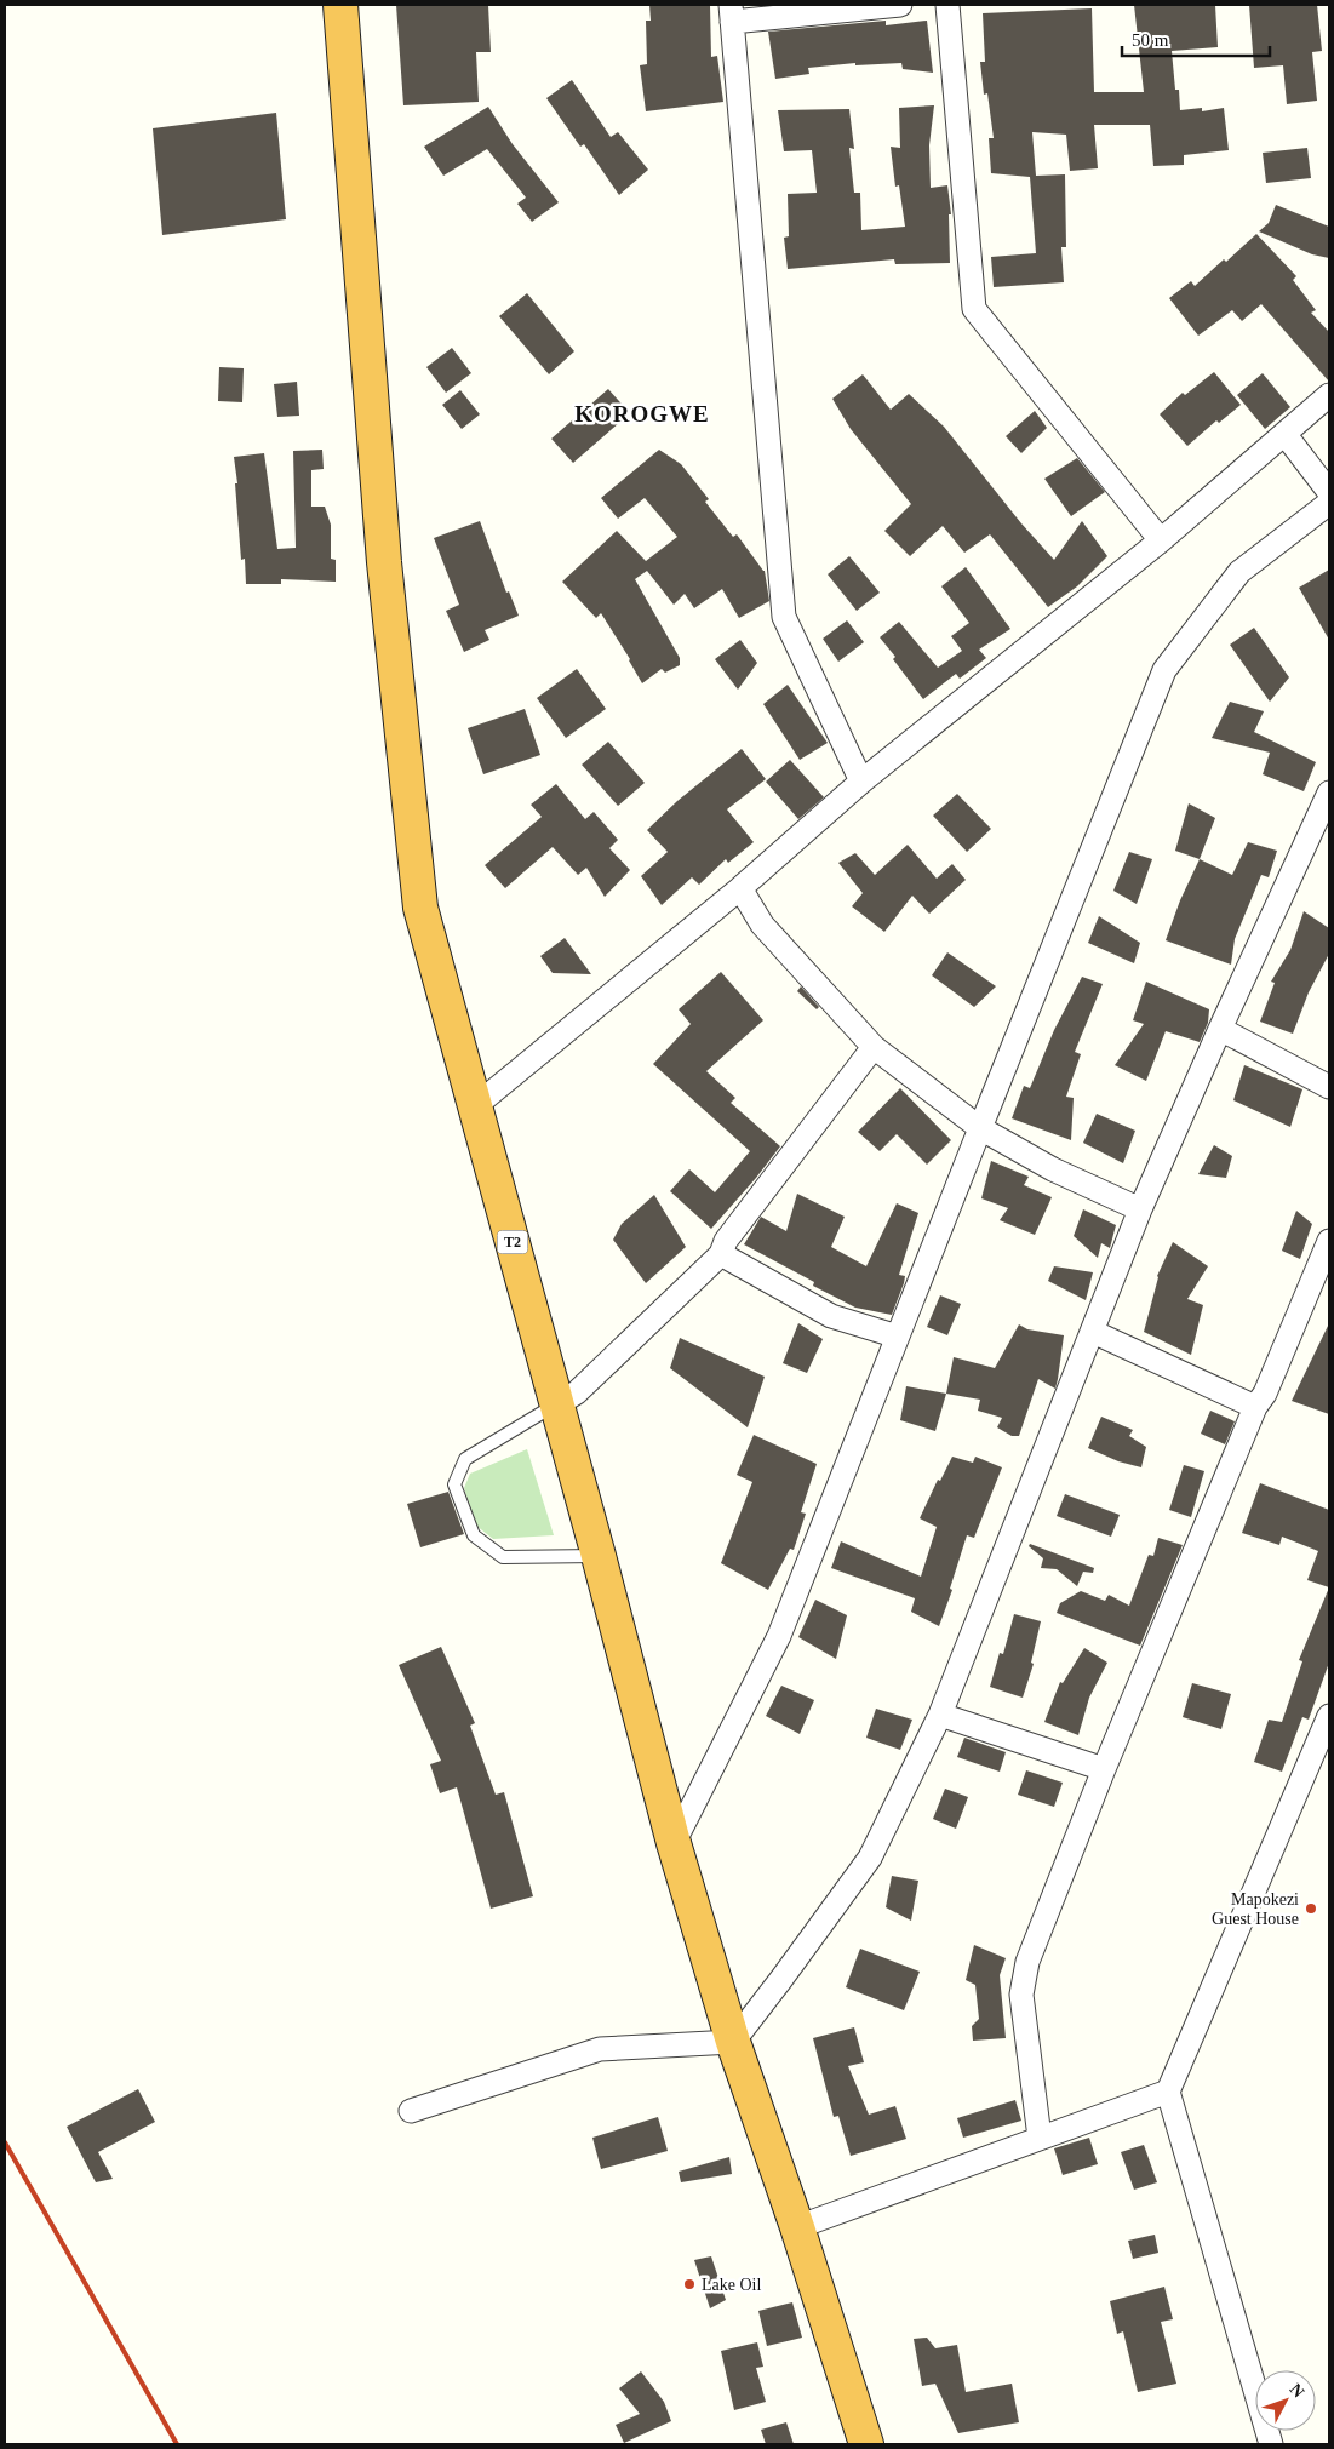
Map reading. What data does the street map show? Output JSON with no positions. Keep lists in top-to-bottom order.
{
  "streets": {
    "highway": ["T2"]
  },
  "districts": ["KOROGWE"],
  "places": ["Mapokezi Guest House", "Lake Oil"],
  "scale_bar": "50 m",
  "north": "top right"
}
